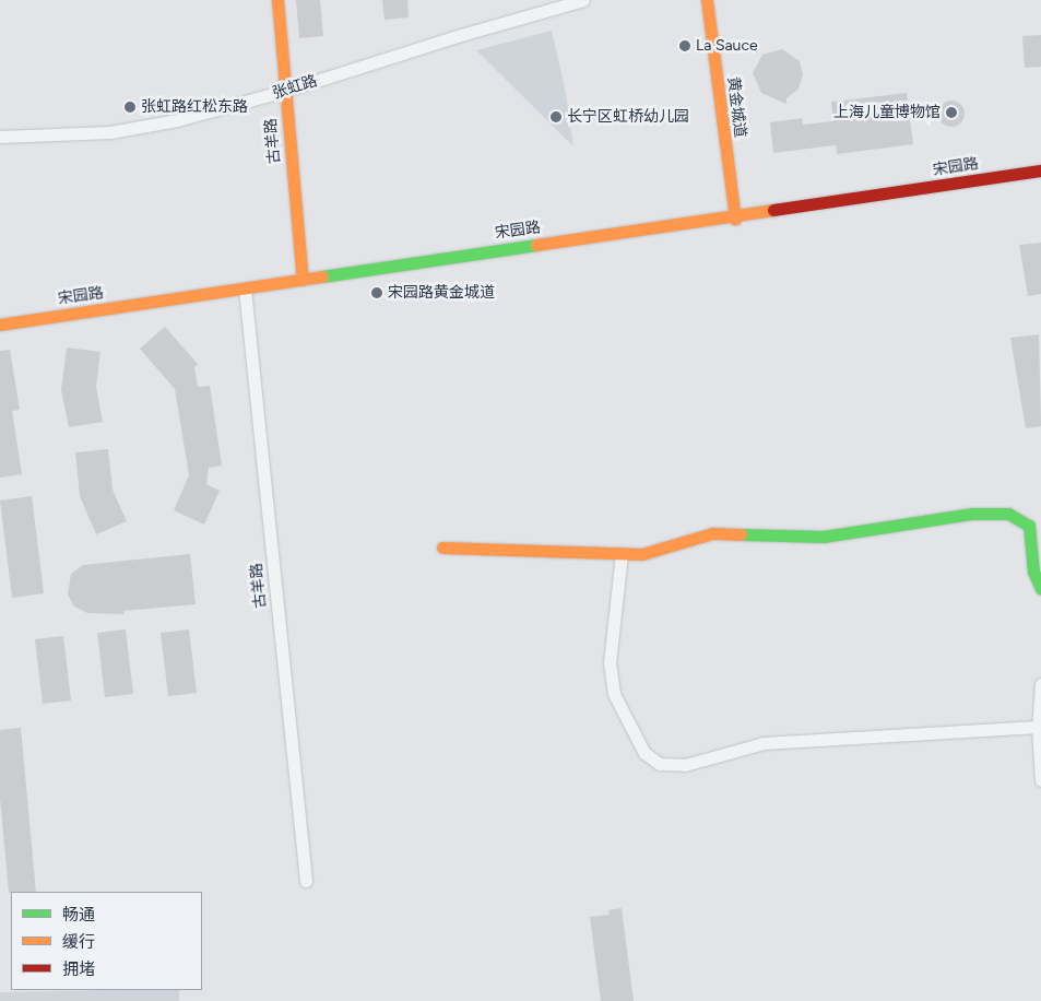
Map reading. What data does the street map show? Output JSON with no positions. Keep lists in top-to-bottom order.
{
  "streets": {
    "street": [
      "张虹路",
      "黄金城道",
      "古羊路",
      "宋园路"
    ]
  },
  "crossings": [
    ["张虹路", "古羊路"],
    ["黄金城道", "宋园路"],
    ["古羊路", "宋园路"]
  ],
  "places": [
    "La Sauce",
    "张虹路红松东路",
    "上海儿童博物馆",
    "长宁区虹桥幼儿园",
    "宋园路黄金城道"
  ],
  "legend": ["畅通", "缓行", "拥堵"]
}
